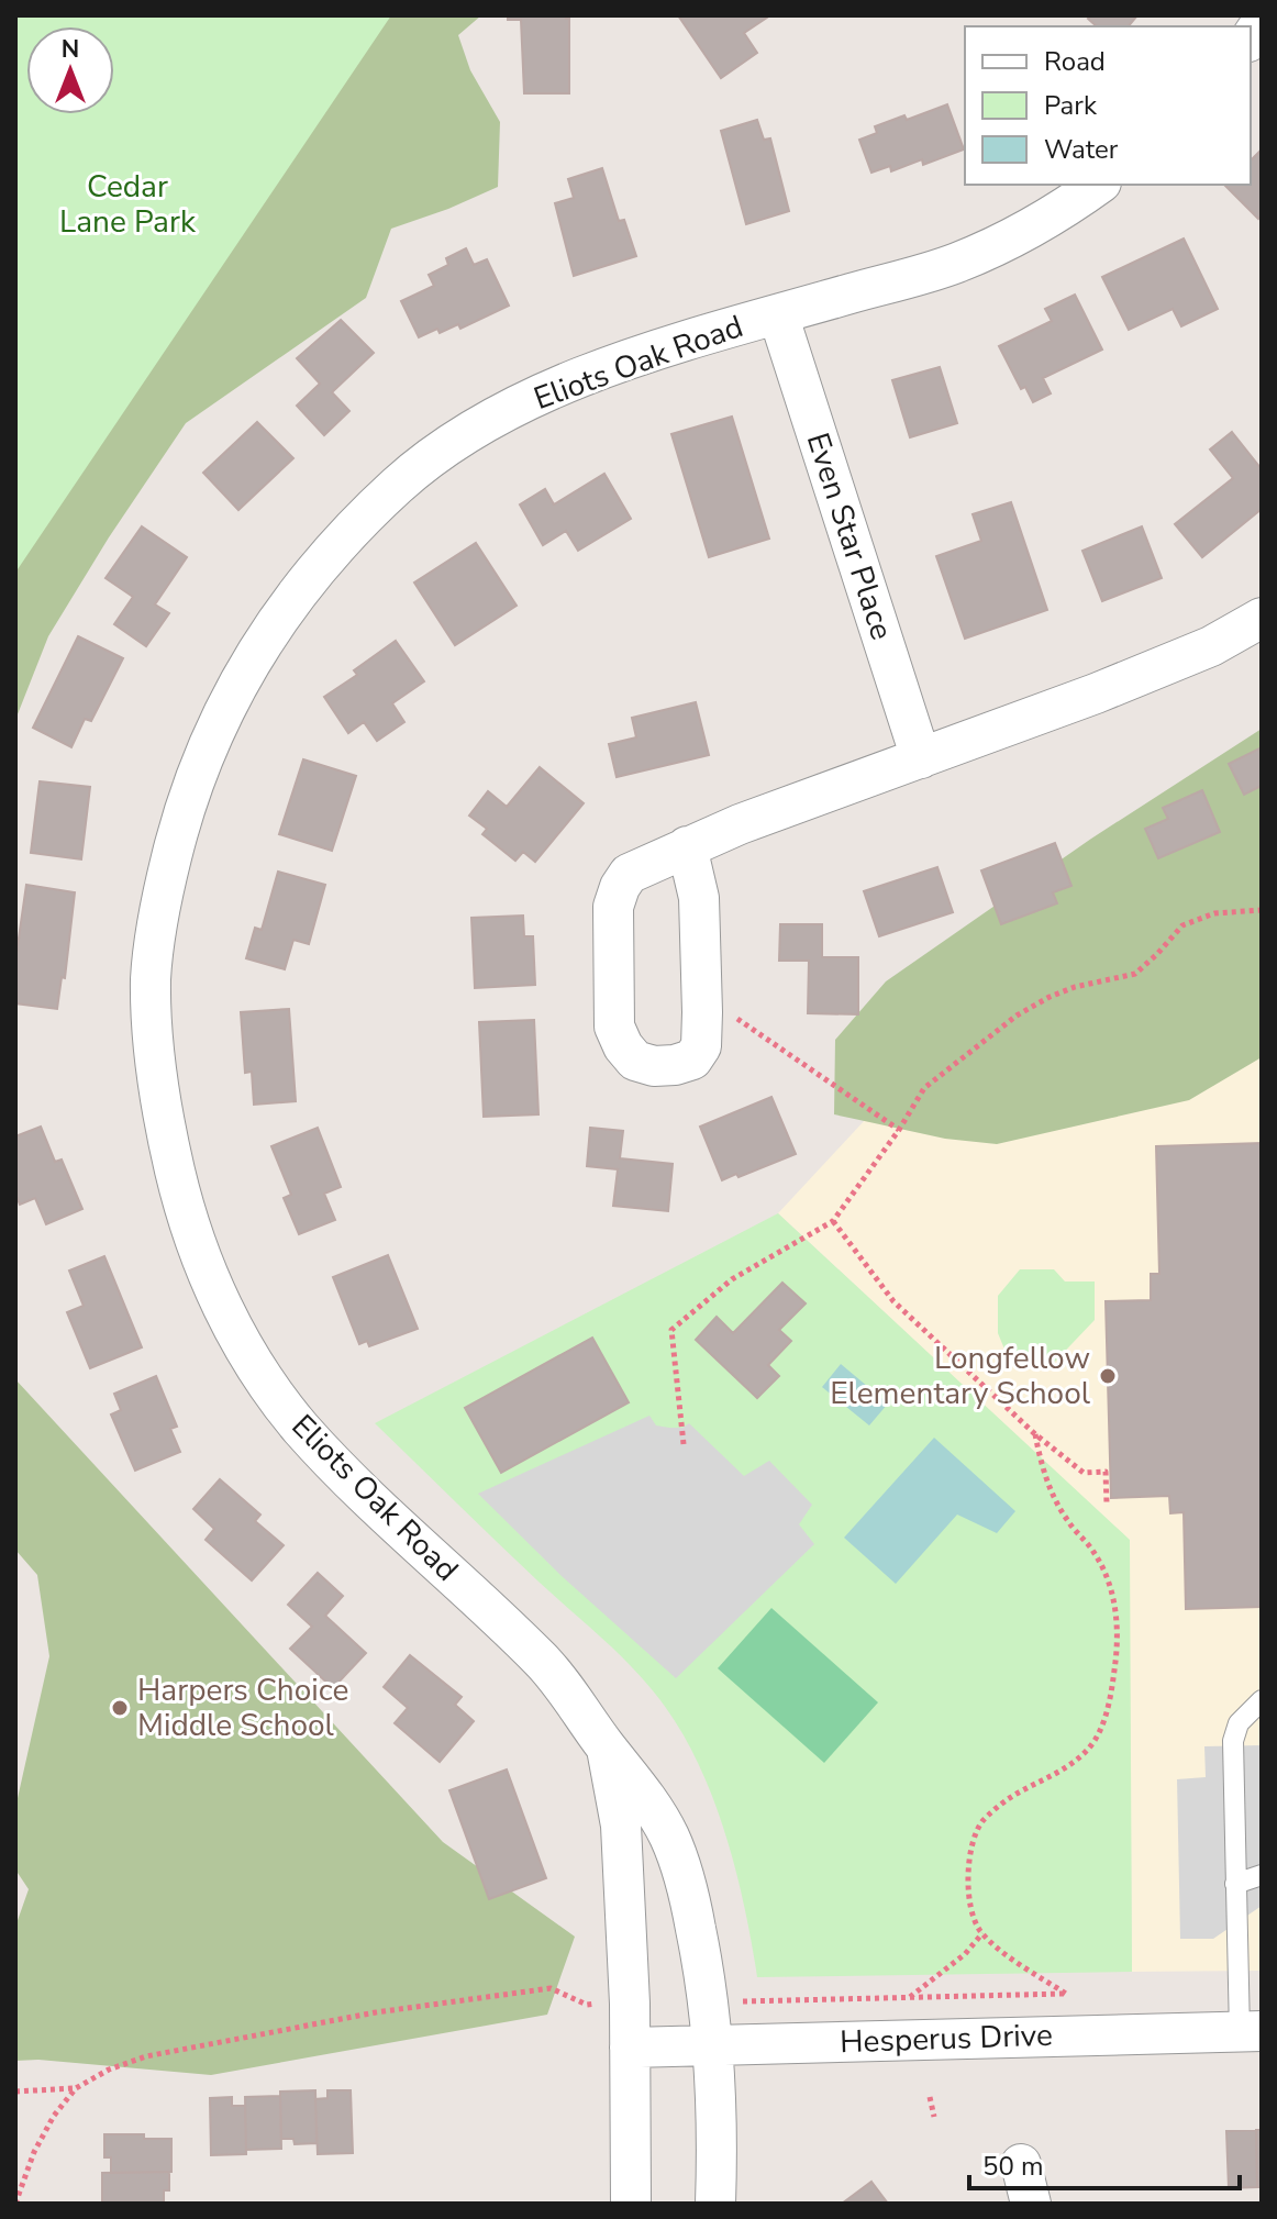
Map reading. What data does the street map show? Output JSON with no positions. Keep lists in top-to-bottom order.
{
  "streets": {
    "street": ["Eliots Oak Road", "Even Star Place", "Hesperus Drive"]
  },
  "crossings": [
    ["Eliots Oak Road", "Even Star Place"],
    ["Eliots Oak Road", "Hesperus Drive"]
  ],
  "parks": ["Cedar Lane Park"],
  "places": ["Longfellow Elementary School", "Harpers Choice Middle School"],
  "legend": ["Road", "Park", "Water"],
  "scale_bar": "50 m",
  "north": "top"
}
